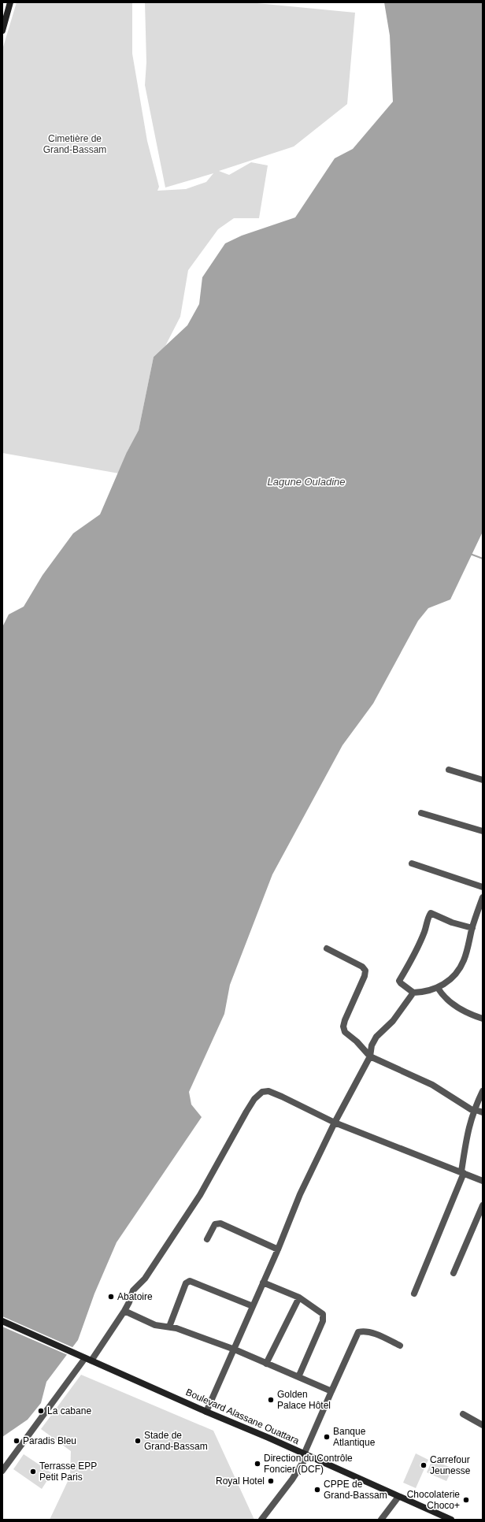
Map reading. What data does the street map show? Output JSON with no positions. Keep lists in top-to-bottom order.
{
  "streets": {
    "street": ["Boulevard Alassane Ouattara"]
  },
  "water": ["Lagune Ouladine"],
  "parks": ["Cimetière de Grand-Bassam"],
  "places": [
    "Abatoire",
    "Golden Palace Hôtel",
    "La cabane",
    "Banque Atlantique",
    "Paradis Bleu",
    "Stade de Grand-Bassam",
    "Direction du Contrôle Foncier (DCF)",
    "Carrefour Jeunesse",
    "Terrasse EPP Petit Paris",
    "Royal Hotel",
    "CPPE de Grand-Bassam",
    "Chocolaterie Choco+"
  ]
}
